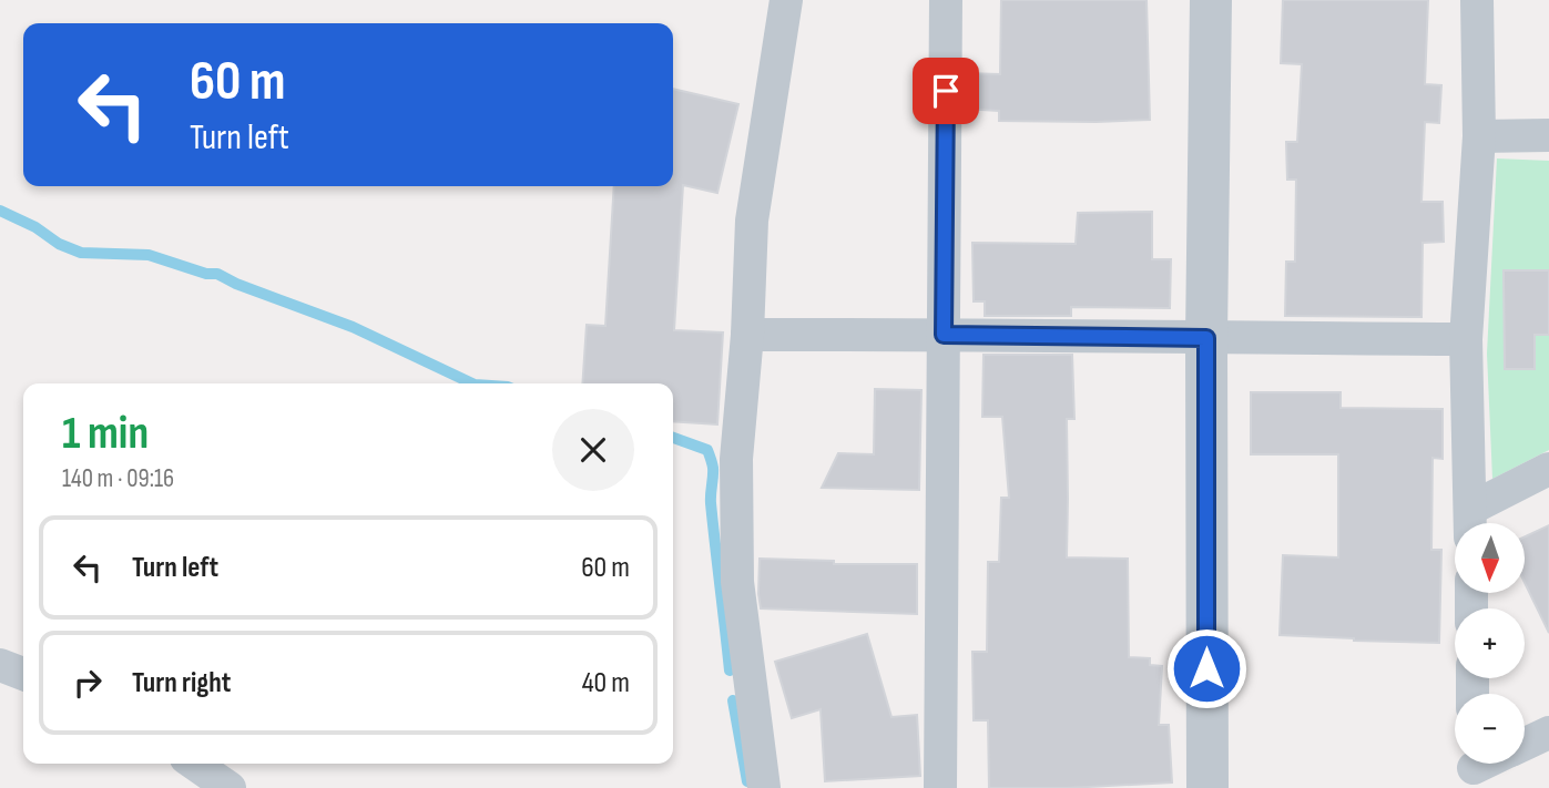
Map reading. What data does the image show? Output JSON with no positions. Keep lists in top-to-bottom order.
{
  "north": "bottom",
  "page": {
    "turn": ["60 m", "Turn left"],
    "heading": ["1 min", "140 m · 09:16"],
    "list": [
      {
        "name": "Turn left",
        "value": "60 m"
      },
      {
        "name": "Turn right",
        "value": "40 m"
      }
    ],
    "map_buttons": ["+", "−"]
  }
}
